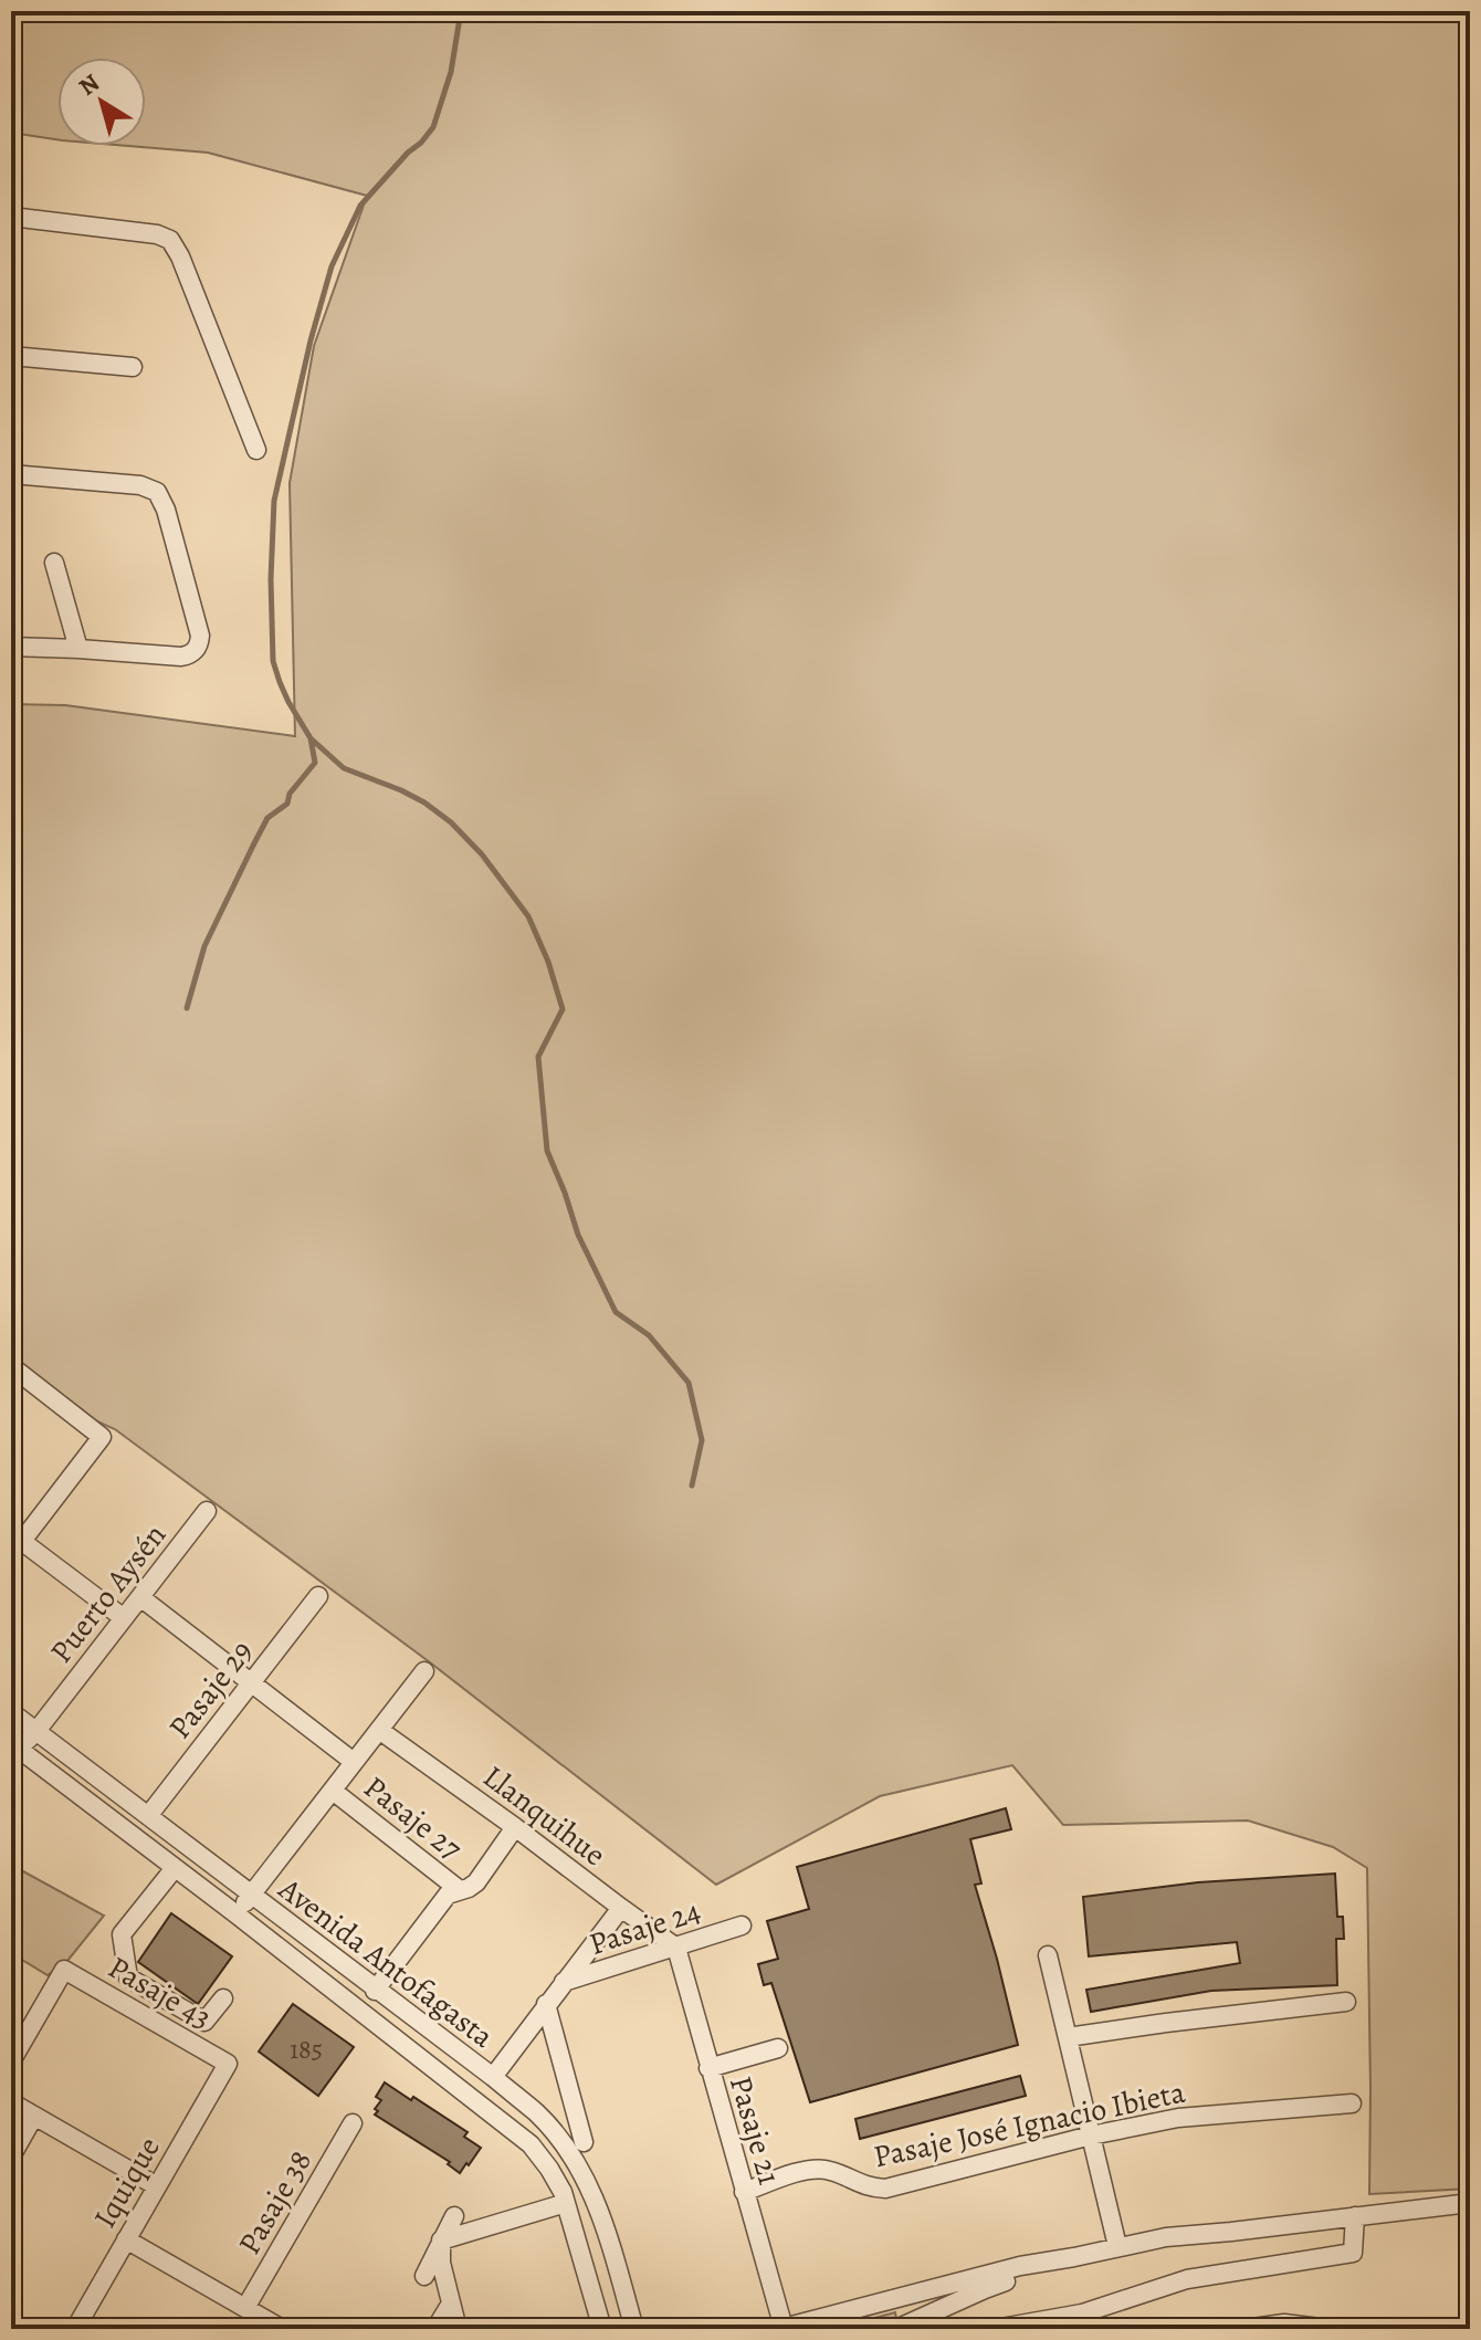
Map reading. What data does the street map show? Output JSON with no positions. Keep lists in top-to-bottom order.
{
  "streets": {
    "street": [
      "Puerto Aysén",
      "Pasaje 29",
      "Llanquihue",
      "Pasaje 27",
      "Pasaje 24",
      "Avenida Antofagasta",
      "Pasaje 43",
      "Pasaje José Ignacio Ibieta",
      "Pasaje 21",
      "Iquique",
      "Pasaje 38"
    ]
  },
  "crossings": [
    ["Puerto Aysén", "Avenida Antofagasta"],
    ["Pasaje 29", "Avenida Antofagasta"],
    ["Llanquihue", "Pasaje 24"],
    ["Llanquihue", "Pasaje 21"],
    ["Pasaje 24", "Pasaje 21"],
    ["Pasaje 43", "Iquique"],
    ["Pasaje José Ignacio Ibieta", "Pasaje 21"]
  ],
  "house_numbers": ["185"],
  "north": "top left"
}
